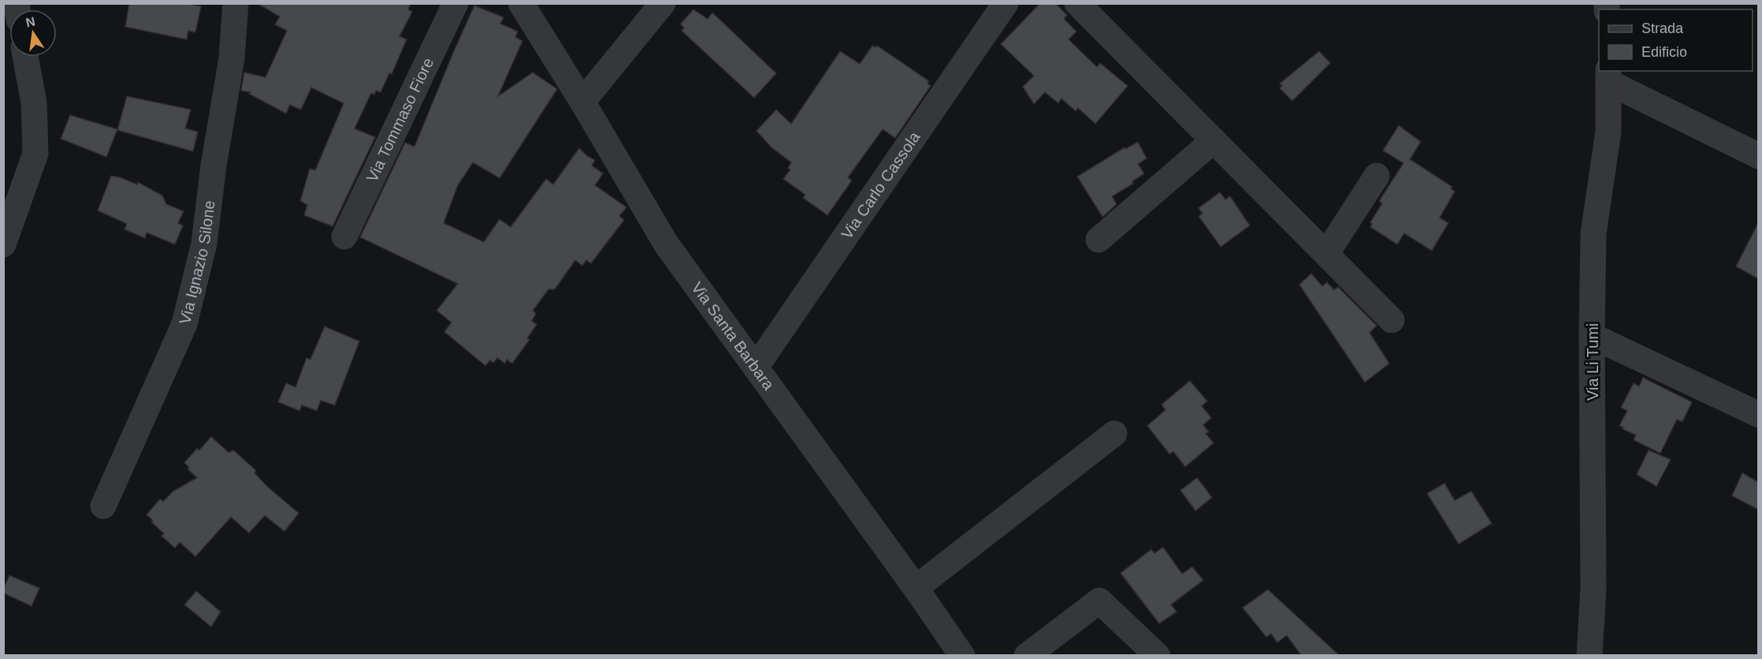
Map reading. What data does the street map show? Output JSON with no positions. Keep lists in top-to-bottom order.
{
  "streets": {
    "street": [
      "Via Tommaso Fiore",
      "Via Carlo Cassola",
      "Via Ignazio Silone",
      "Via Santa Barbara",
      "Via Li Tumi"
    ]
  },
  "crossings": [
    ["Via Carlo Cassola", "Via Santa Barbara"]
  ],
  "legend": ["Strada", "Edificio"],
  "north": "top"
}
